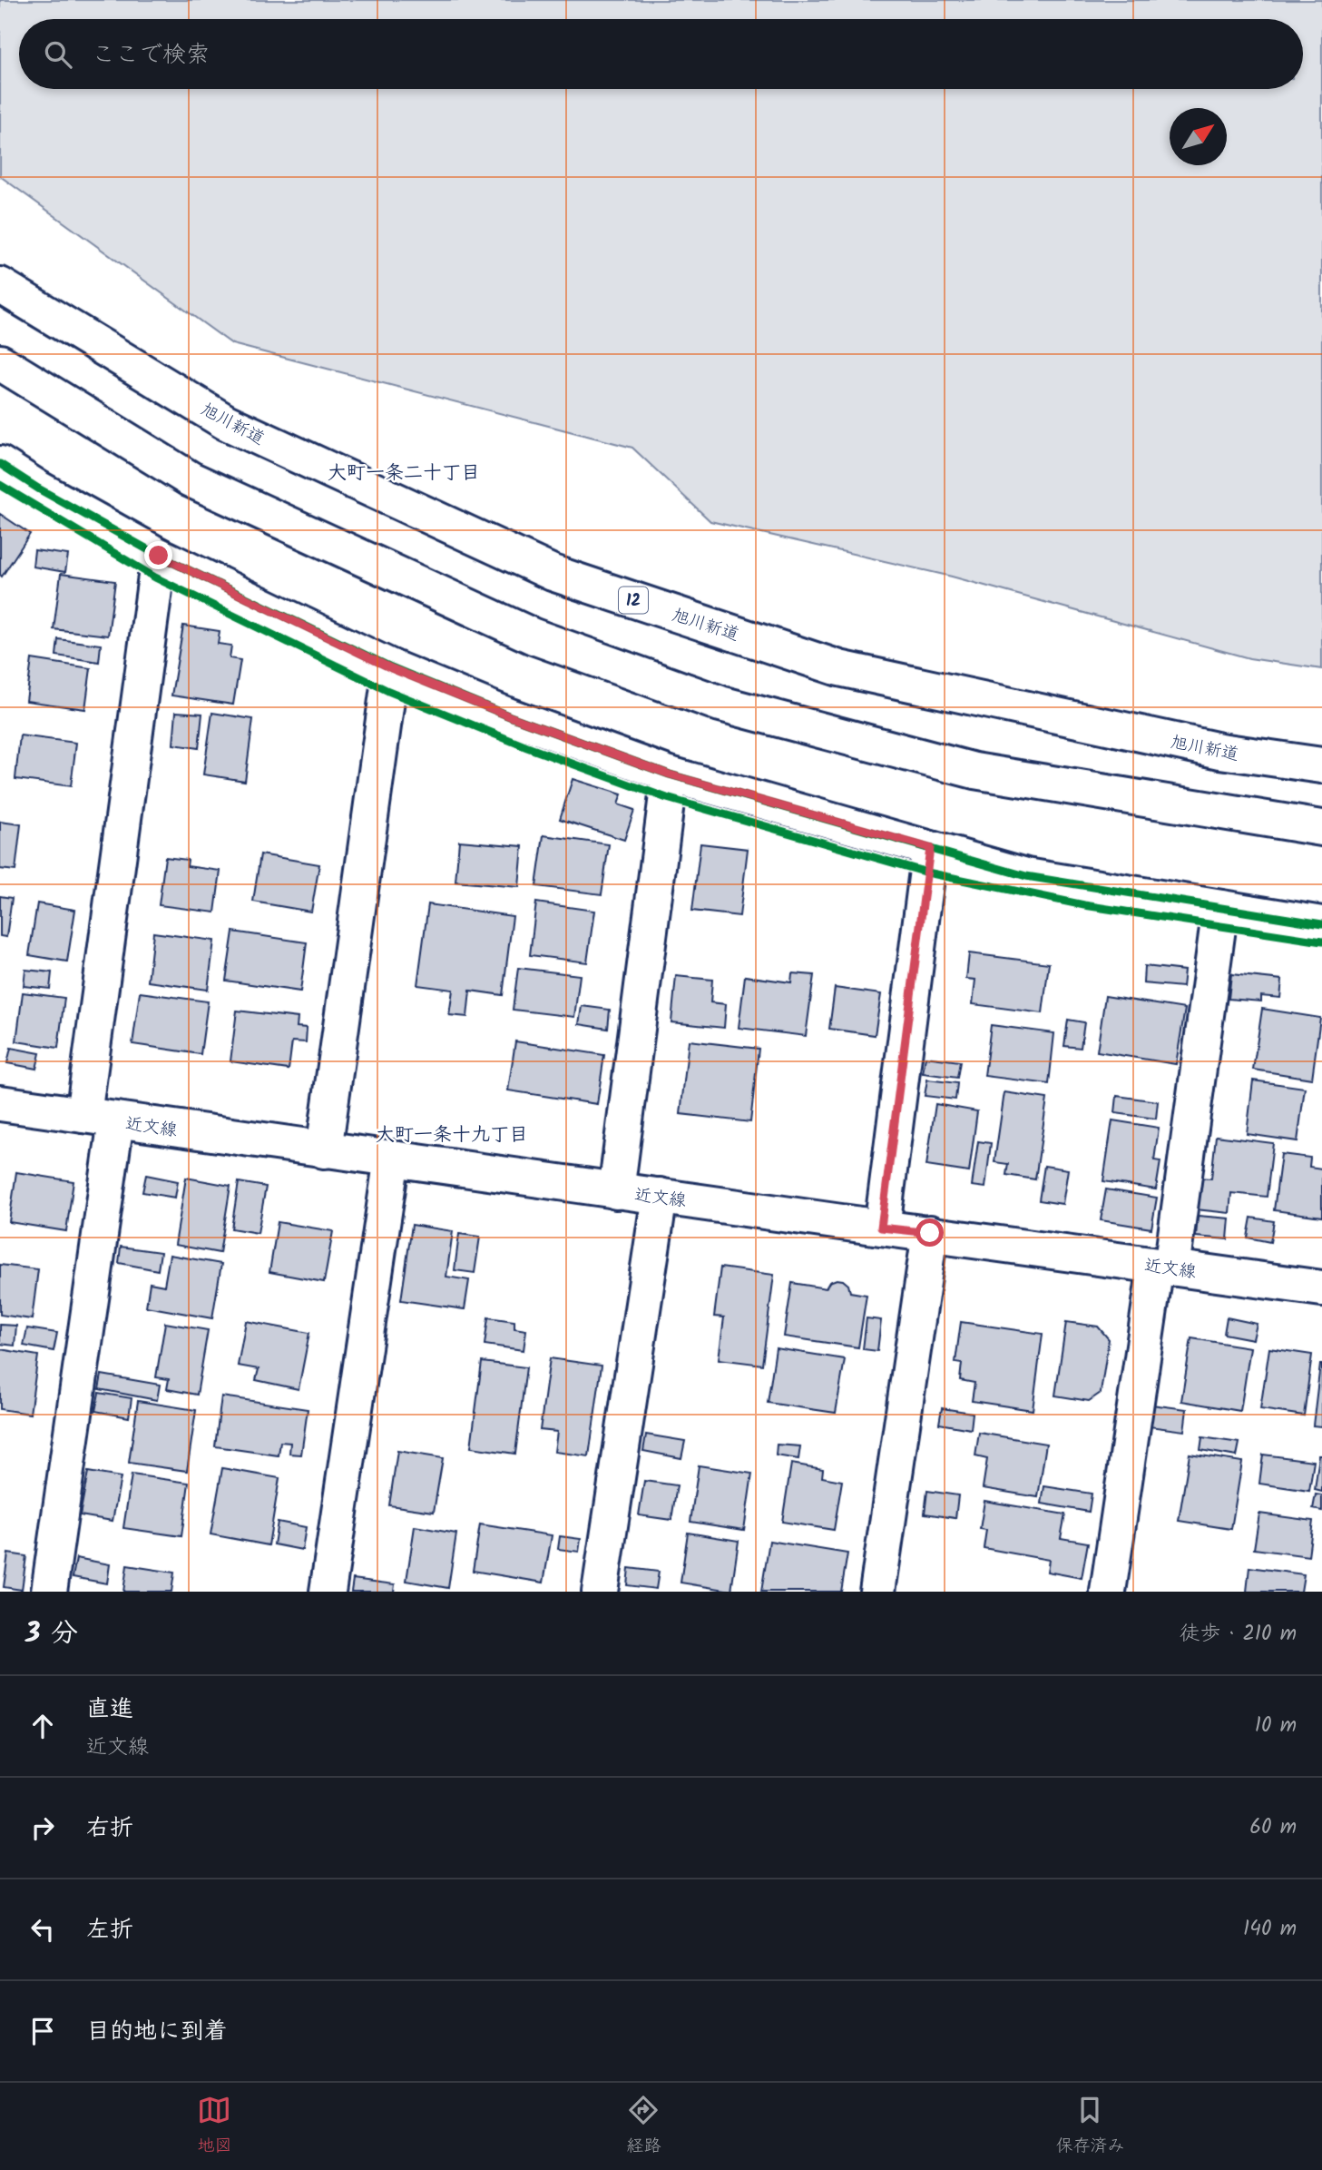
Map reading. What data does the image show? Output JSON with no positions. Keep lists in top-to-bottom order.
{
  "streets": {
    "main road": ["旭川新道", "12", "近文線"]
  },
  "districts": ["大町一条二十丁目", "大町一条十九丁目"],
  "north": "top right",
  "page": {
    "search": "ここで検索",
    "heading": ["3 分", "徒歩 · 210 m"],
    "list": [
      ["直進", "近文線", "10 m"],
      ["右折", "60 m"],
      ["左折", "140 m"],
      "目的地に到着"
    ],
    "nav": ["地図", "経路", "保存済み"]
  }
}
